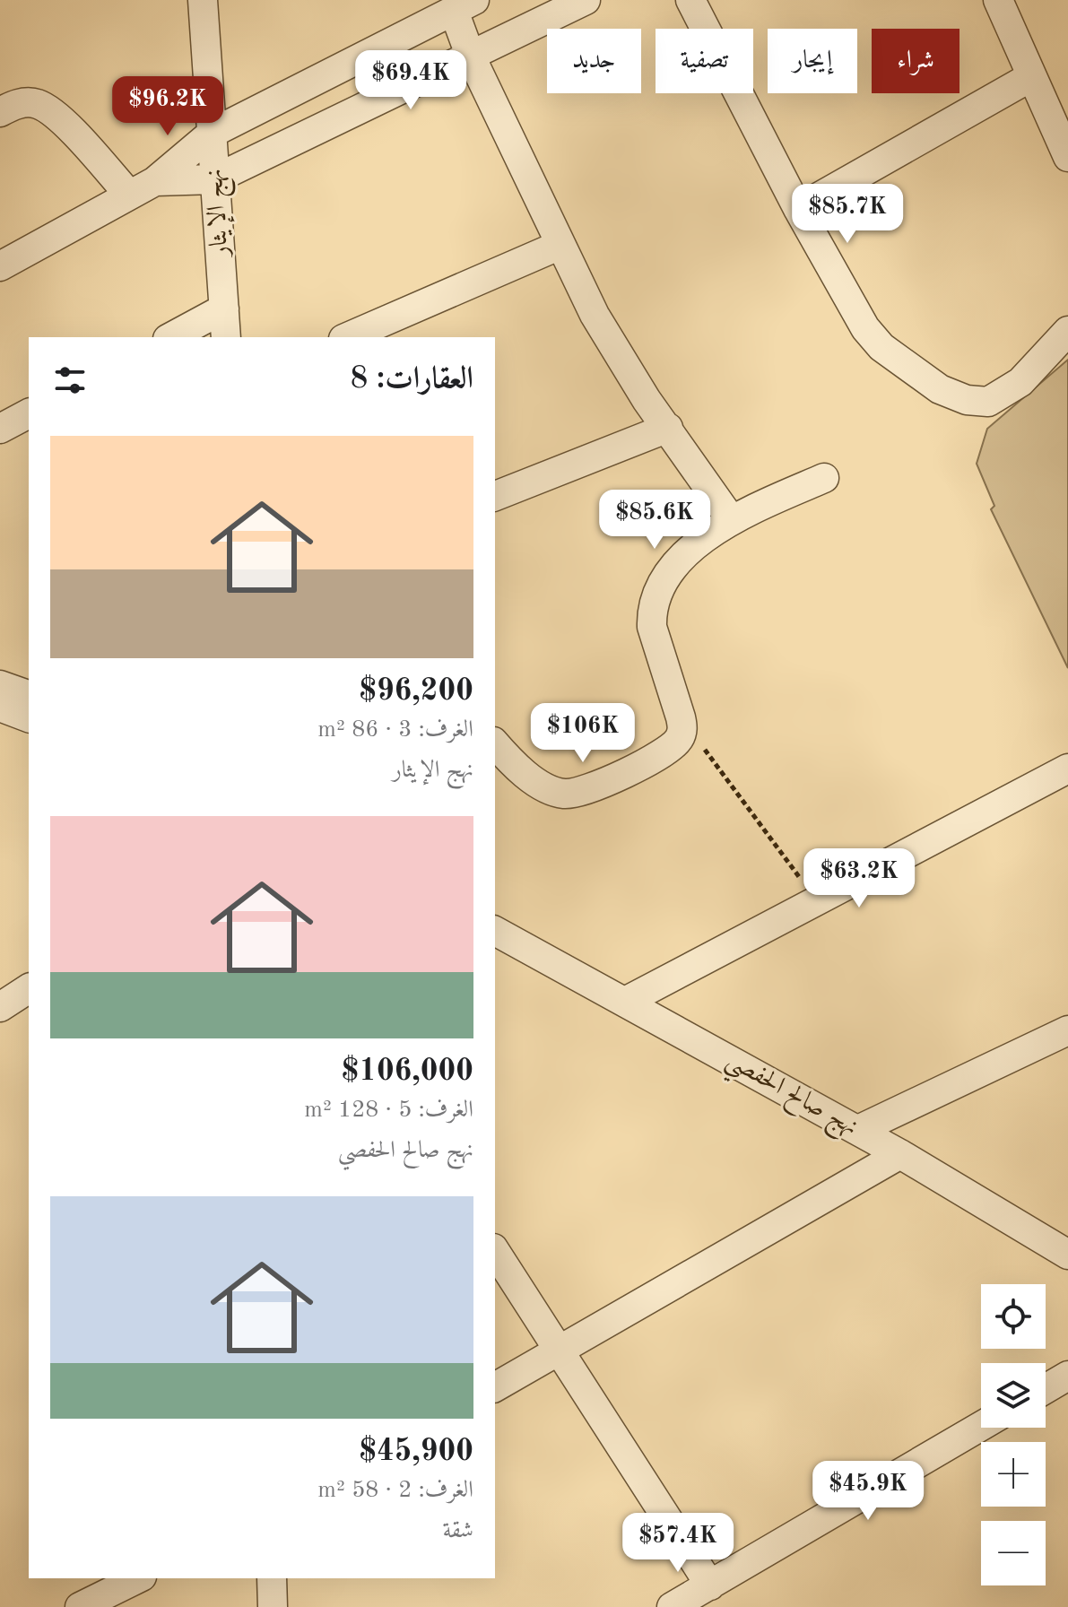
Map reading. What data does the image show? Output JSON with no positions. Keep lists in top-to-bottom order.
{
  "streets": {
    "street": ["نهج الإيثار", "نهج صالح الحفصي"]
  },
  "page": {
    "chip": [
      "شراء",
      "إيجار",
      "تصفية",
      "جديد"
    ],
    "price": [
      "$69.4K",
      "$96.2K",
      "$85.7K",
      "$85.6K",
      "$106K",
      "$63.2K",
      "$45.9K",
      "$57.4K"
    ],
    "heading": "العقارات: 8",
    "list": [
      {
        "name": "$96,200",
        "note": "الغرف: 3 · 86 m² · نهج الإيثار"
      },
      {
        "name": "$106,000",
        "note": "الغرف: 5 · 128 m² · نهج صالح الحفصي"
      },
      {
        "name": "$45,900",
        "note": "الغرف: 2 · 58 m² · شقة"
      }
    ],
    "map_buttons": ["+", "−"]
  }
}
